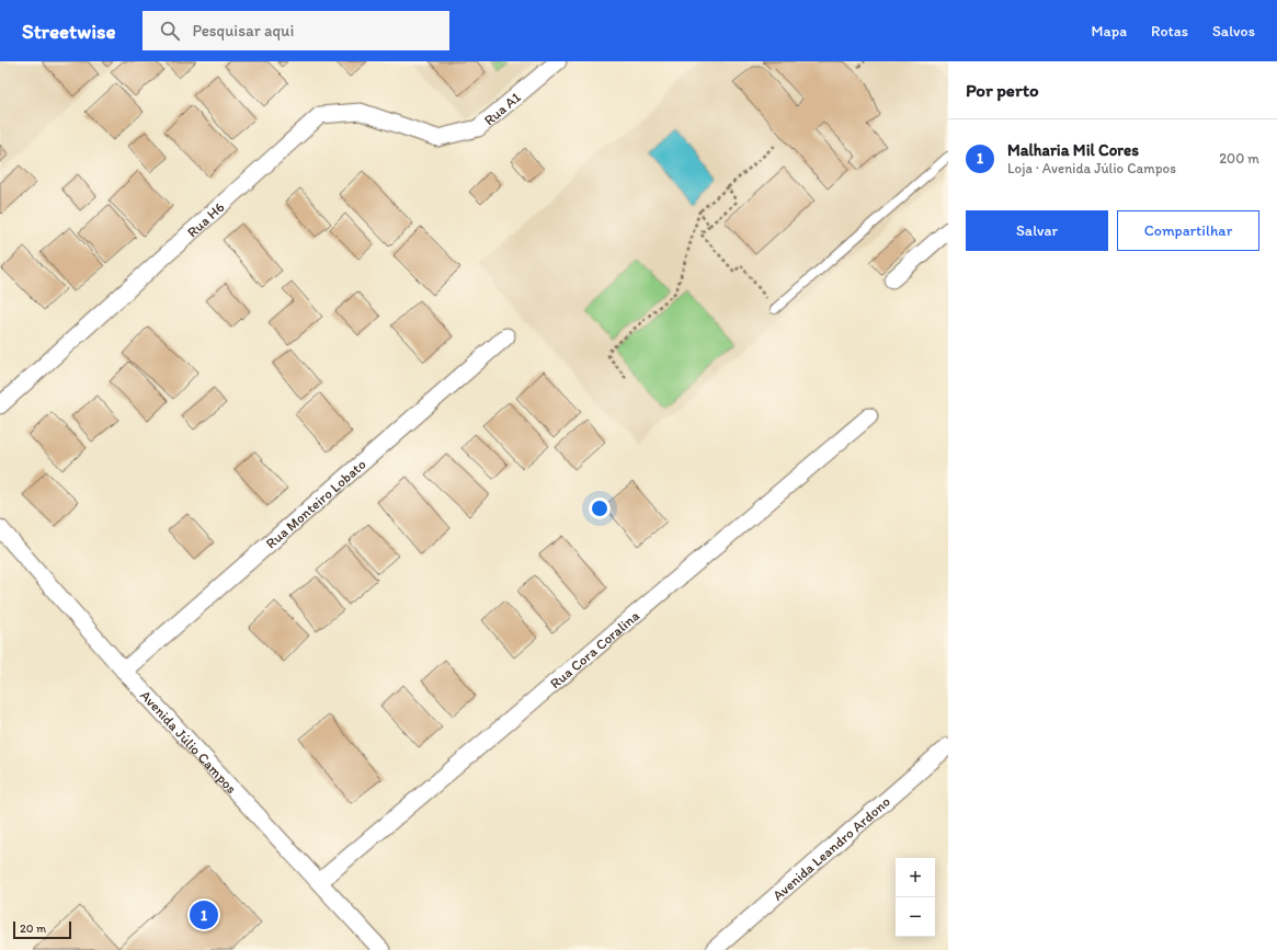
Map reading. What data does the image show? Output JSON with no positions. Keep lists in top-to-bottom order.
{
  "streets": {
    "street": [
      "Rua A1",
      "Rua H6",
      "Rua Monteiro Lobato",
      "Rua Cora Coralina",
      "Avenida Júlio Campos",
      "Avenida Leandro Ardono"
    ]
  },
  "crossings": [
    ["Rua A1", "Rua H6"],
    ["Rua Monteiro Lobato", "Avenida Júlio Campos"],
    ["Rua Cora Coralina", "Avenida Júlio Campos"]
  ],
  "scale_bar": "20 m",
  "page": {
    "header": "Streetwise",
    "search": "Pesquisar aqui",
    "nav": ["Mapa", "Rotas", "Salvos"],
    "heading": "Por perto",
    "list": [
      {
        "mark": "1",
        "name": "Malharia Mil Cores",
        "note": "Loja · Avenida Júlio Campos",
        "value": "200 m"
      }
    ],
    "buttons": ["Salvar", "Compartilhar"],
    "map_buttons": ["+", "−"],
    "pins": "1",
    "scale": "20 m"
  }
}
